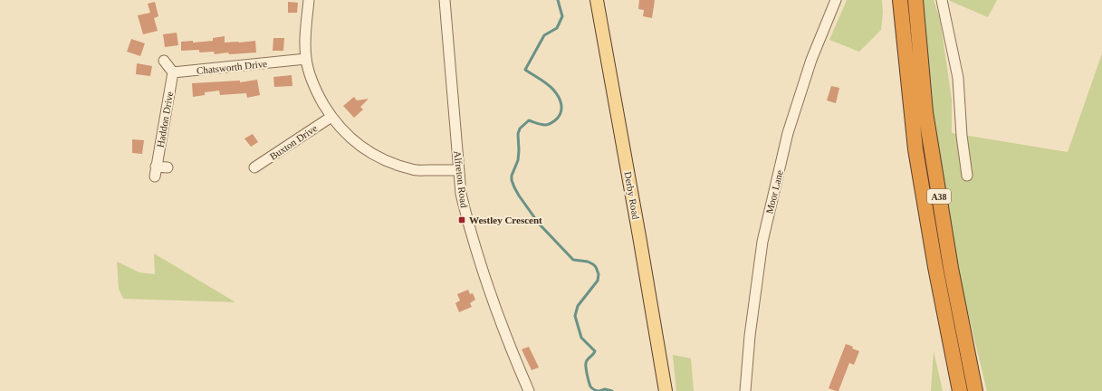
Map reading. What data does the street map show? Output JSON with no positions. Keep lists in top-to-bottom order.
{
  "streets": {
    "highway": ["A38"],
    "main road": ["Derby Road"],
    "street": [
      "Chatsworth Drive",
      "Haddon Drive",
      "Buxton Drive",
      "Alfreton Road",
      "Moor Lane"
    ]
  },
  "crossings": [
    ["Chatsworth Drive", "Haddon Drive"]
  ],
  "places": {
    "transit": ["Westley Crescent"]
  }
}
